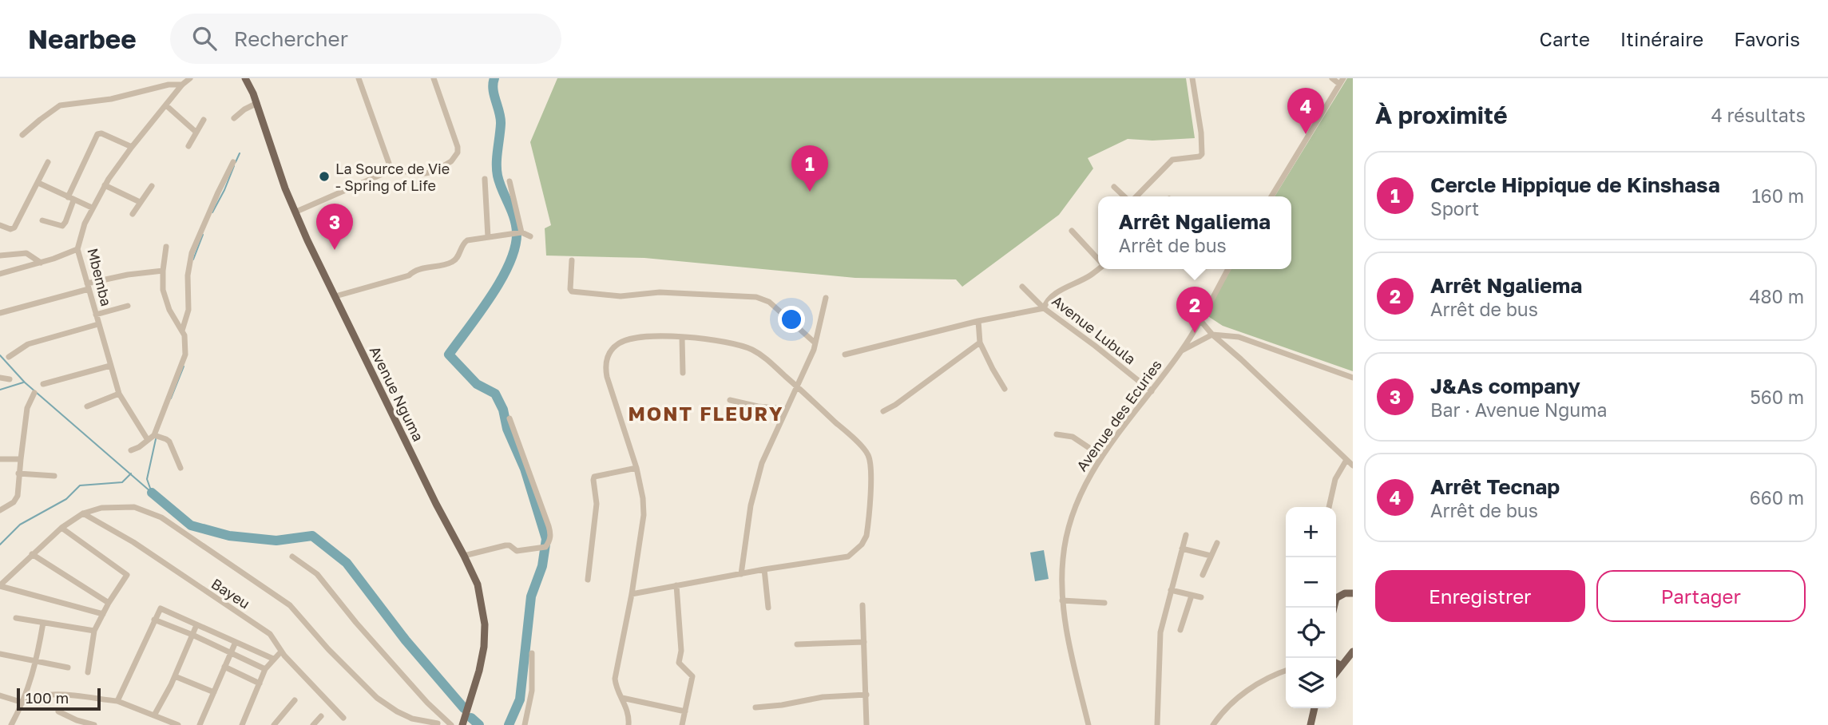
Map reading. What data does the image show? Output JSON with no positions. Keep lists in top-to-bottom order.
{
  "streets": {
    "main road": ["Avenue Nguma"],
    "street": [
      "Mbemba",
      "Avenue Lubula",
      "Avenue des Ecuries",
      "Bayeu"
    ]
  },
  "crossings": [
    ["Avenue Lubula", "Avenue des Ecuries"]
  ],
  "districts": ["MONT FLEURY"],
  "places": ["La Source de Vie - Spring of Life"],
  "scale_bar": "100 m",
  "page": {
    "header": "Nearbee",
    "search": "Rechercher",
    "nav": ["Carte", "Itinéraire", "Favoris"],
    "heading": ["À proximité", "4 résultats"],
    "pins": [
      "4",
      "1",
      "3",
      "2"
    ],
    "list": [
      {
        "mark": "1",
        "name": "Cercle Hippique de Kinshasa",
        "note": "Sport",
        "value": "160 m"
      },
      {
        "mark": "2",
        "name": "Arrêt Ngaliema",
        "note": "Arrêt de bus",
        "value": "480 m"
      },
      {
        "mark": "3",
        "name": "J&As company",
        "note": "Bar · Avenue Nguma",
        "value": "560 m"
      },
      {
        "mark": "4",
        "name": "Arrêt Tecnap",
        "note": "Arrêt de bus",
        "value": "660 m"
      }
    ],
    "popup": ["Arrêt Ngaliema", "Arrêt de bus"],
    "map_buttons": ["+", "−"],
    "buttons": ["Enregistrer", "Partager"],
    "scale": "100 m"
  }
}
